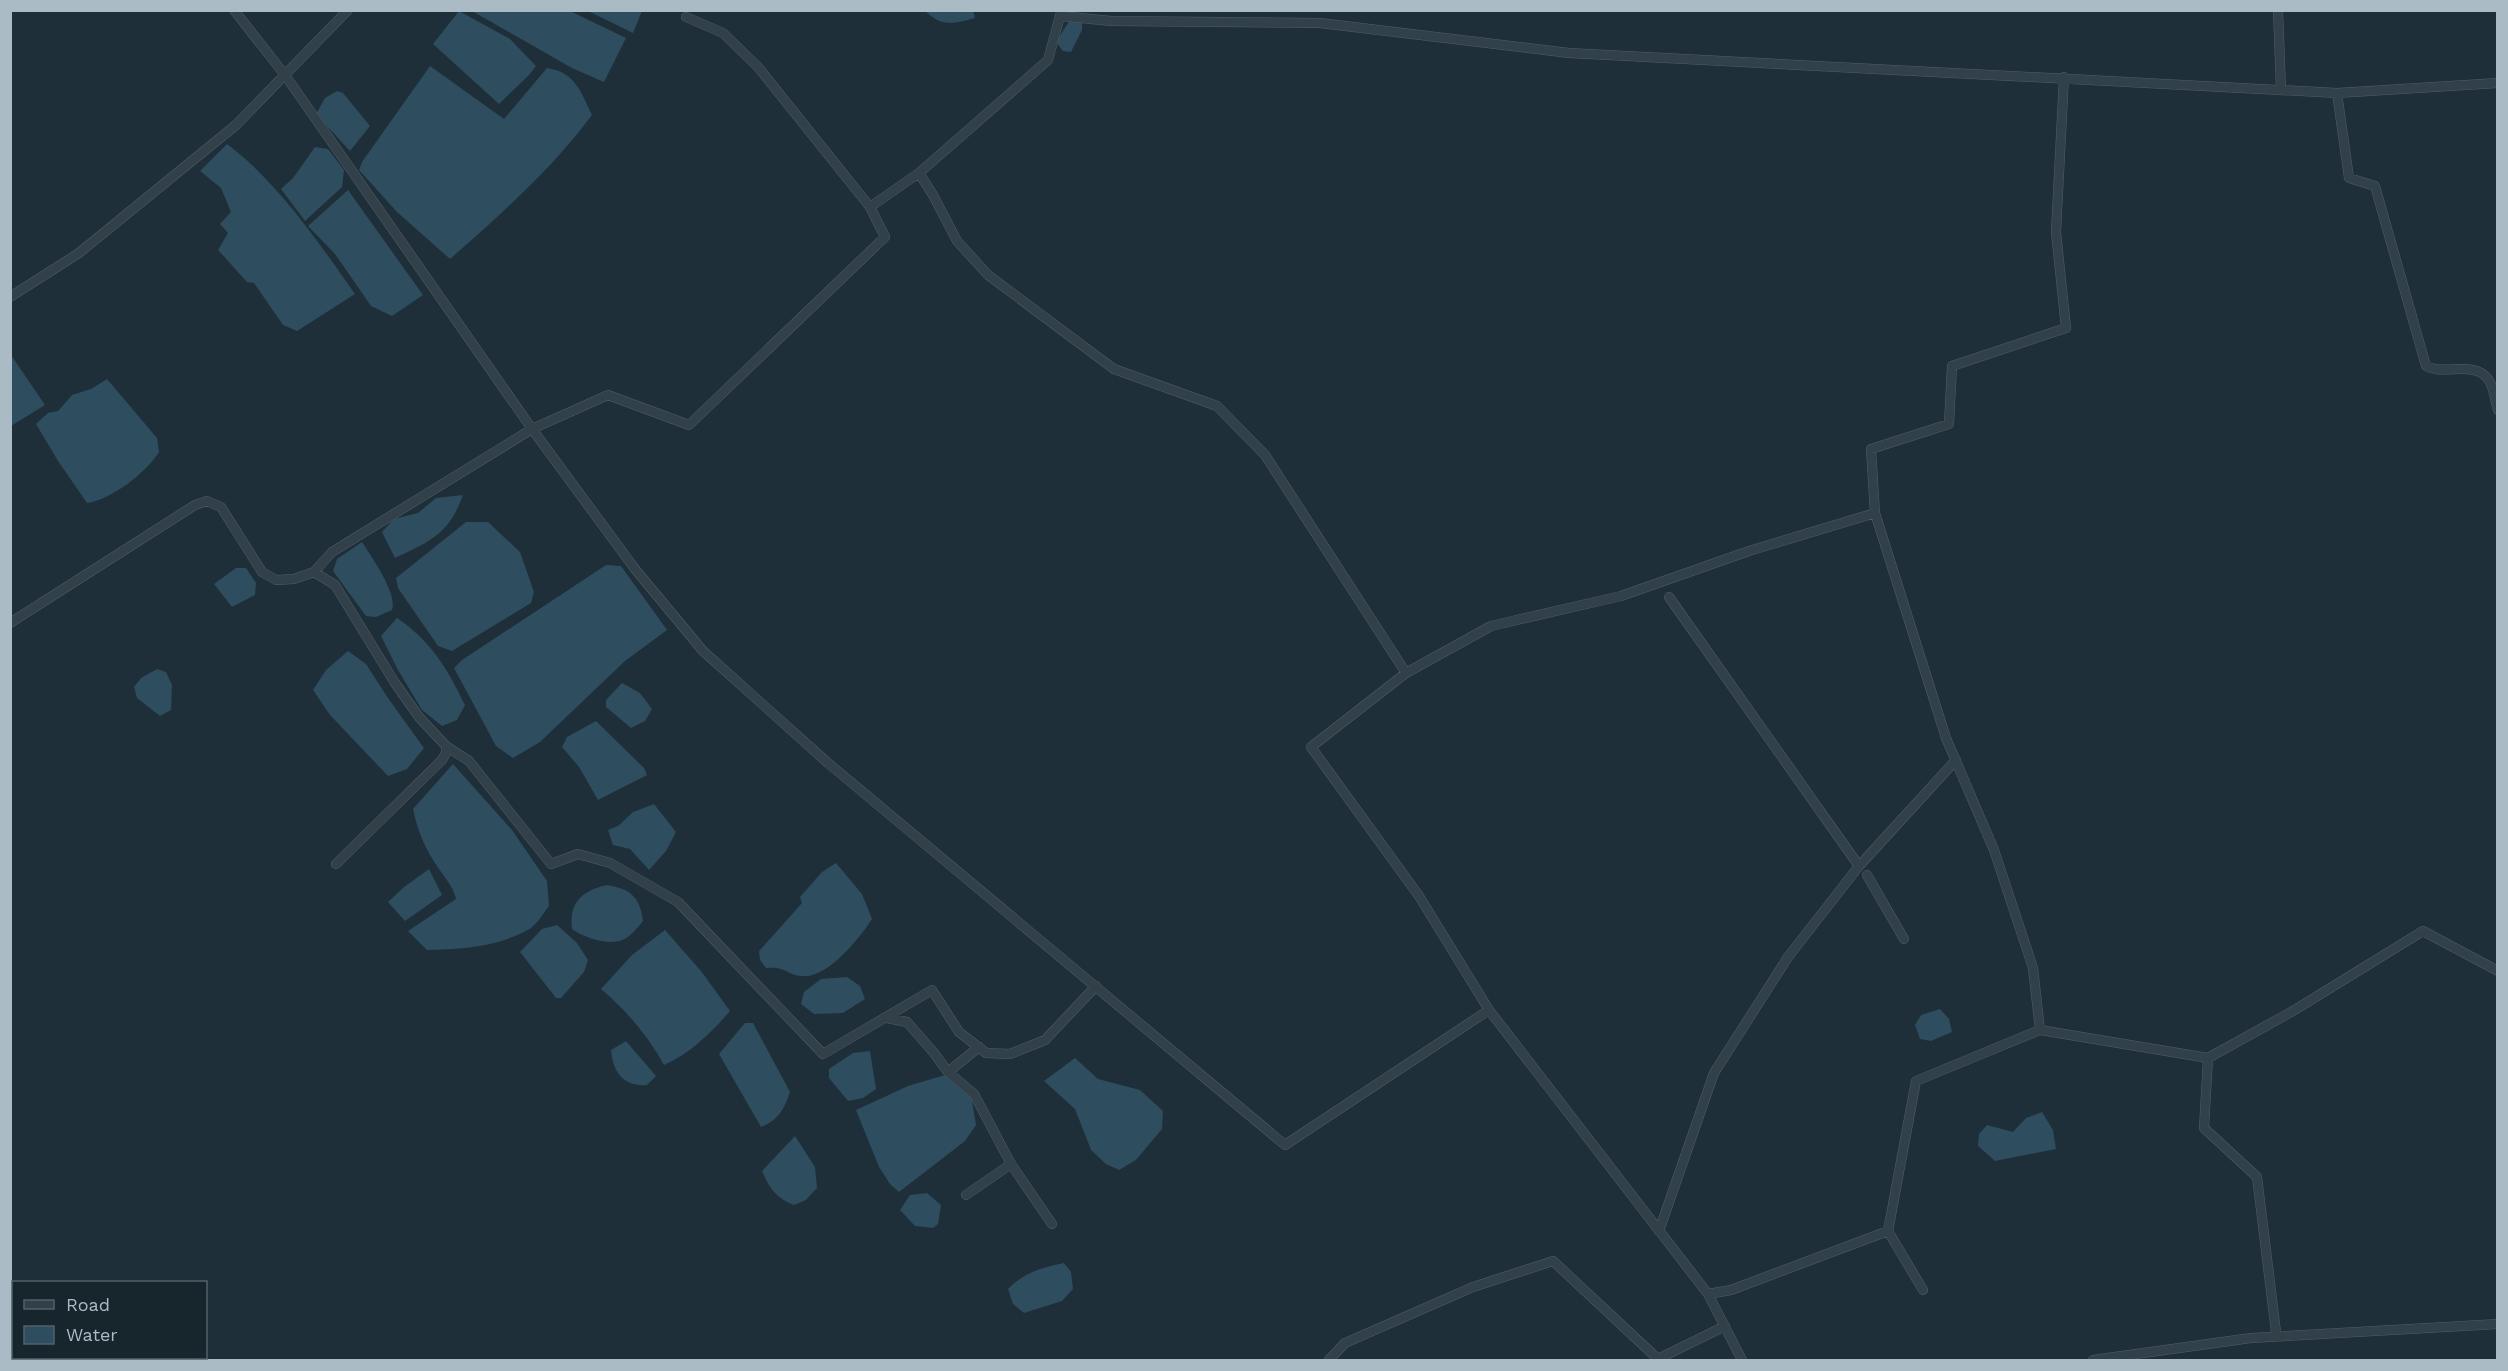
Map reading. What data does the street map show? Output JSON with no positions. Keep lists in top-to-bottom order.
{
  "legend": ["Road", "Water"]
}
